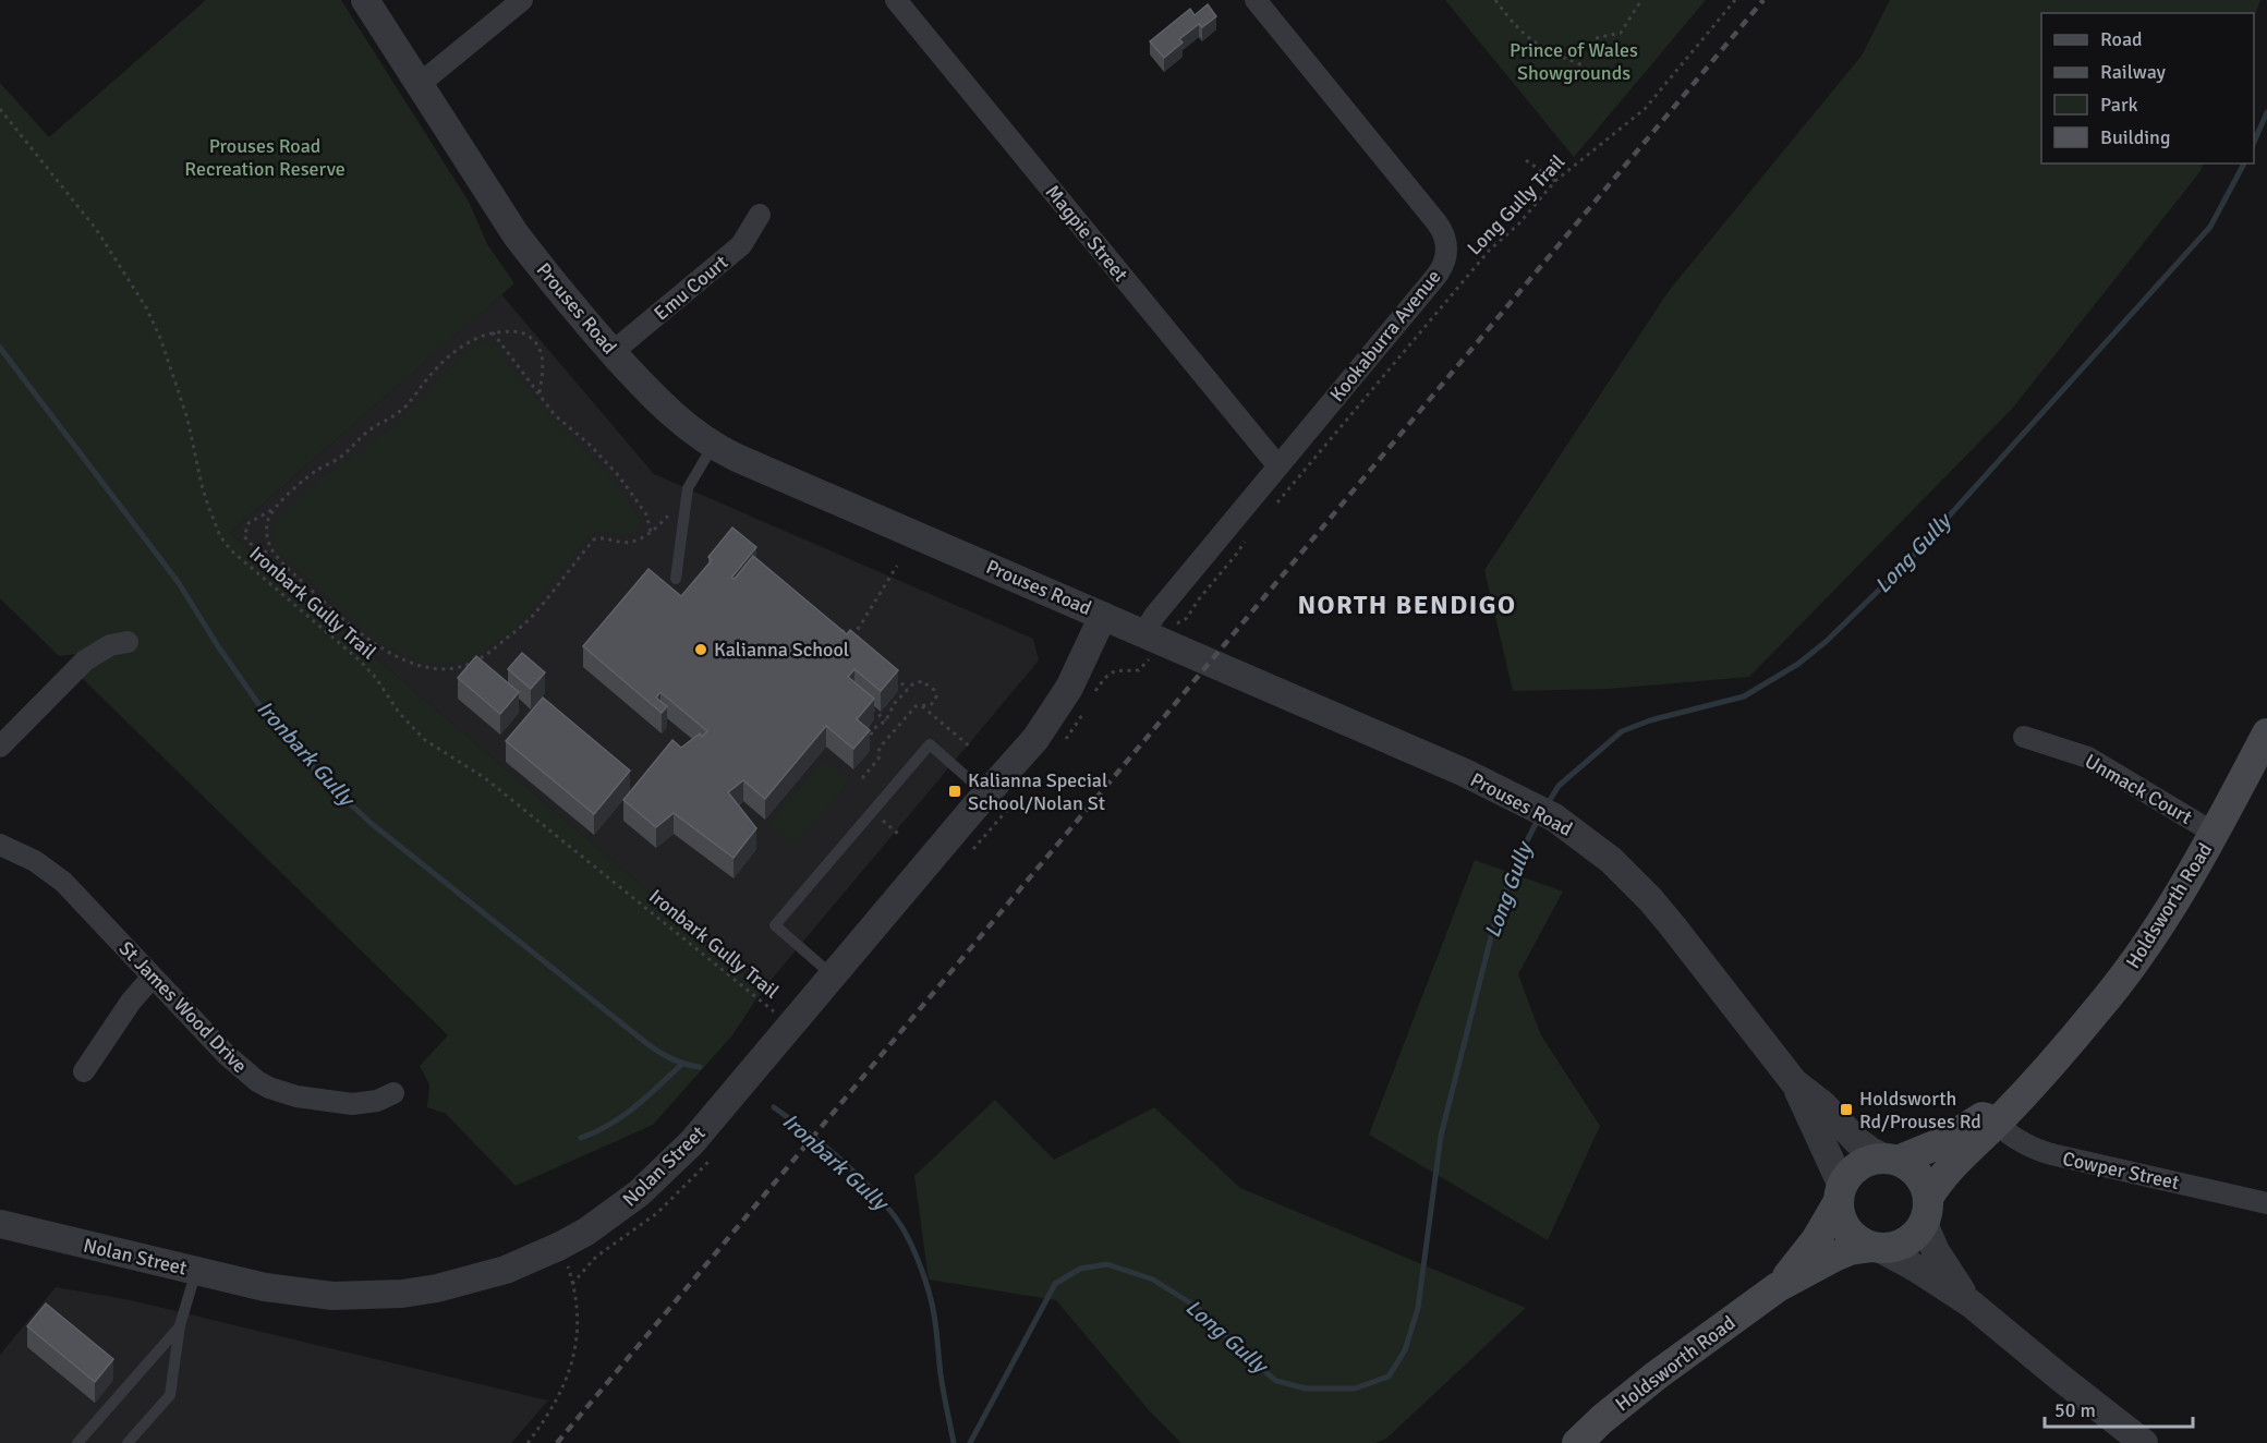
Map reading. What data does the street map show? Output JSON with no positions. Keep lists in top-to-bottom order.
{
  "streets": {
    "main road": ["Holdsworth Road"],
    "street": [
      "Magpie Street",
      "Emu Court",
      "Prouses Road",
      "Kookaburra Avenue",
      "Unmack Court",
      "St James Wood Drive",
      "Nolan Street",
      "Cowper Street"
    ],
    "path": ["Long Gully Trail", "Ironbark Gully Trail"]
  },
  "crossings": [
    ["Magpie Street", "Kookaburra Avenue"],
    ["Emu Court", "Prouses Road"],
    ["Prouses Road", "Kookaburra Avenue"],
    ["Prouses Road", "Holdsworth Road"],
    ["Prouses Road", "Nolan Street"],
    ["Ironbark Gully Trail", "Nolan Street"],
    ["Unmack Court", "Holdsworth Road"],
    ["Holdsworth Road", "Cowper Street"]
  ],
  "districts": ["NORTH BENDIGO"],
  "water": ["Long Gully", "Ironbark Gully"],
  "parks": ["Prince of Wales Showgrounds", "Prouses Road Recreation Reserve"],
  "places": {
    "other": ["Kalianna School"],
    "transit": ["Kalianna Special School/Nolan St", "Holdsworth Rd/Prouses Rd"]
  },
  "legend": [
    "Road",
    "Railway",
    "Park",
    "Building"
  ],
  "scale_bar": "50 m"
}
